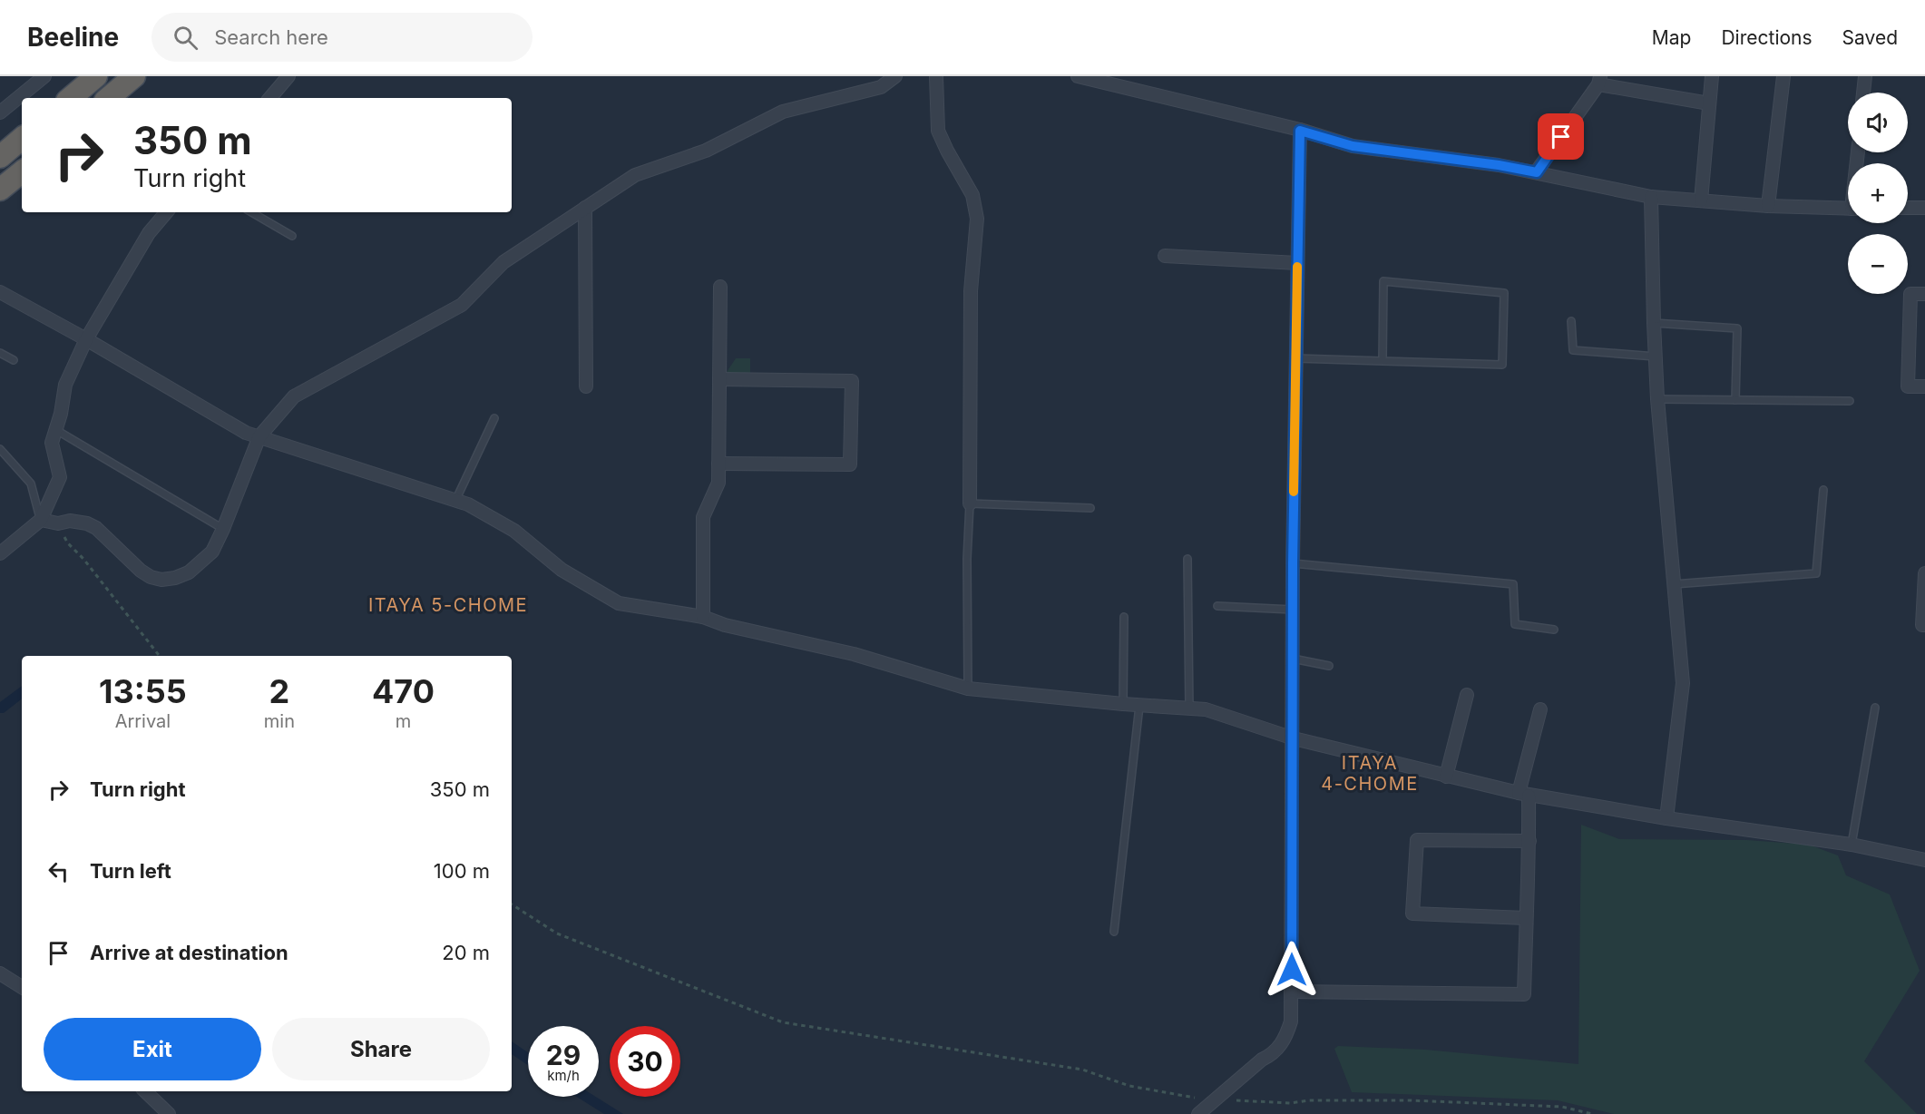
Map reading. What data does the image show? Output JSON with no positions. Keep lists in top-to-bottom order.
{
  "districts": ["ITAYA 5-CHOME", "ITAYA 4-CHOME"],
  "page": {
    "header": "Beeline",
    "search": "Search here",
    "nav": ["Map", "Directions", "Saved"],
    "map_buttons": ["+", "−"],
    "turn": ["350 m", "Turn right"],
    "eta": [
      "13:55",
      "Arrival",
      "2",
      "min",
      "470",
      "m"
    ],
    "list": [
      {
        "name": "Turn right",
        "value": "350 m"
      },
      {
        "name": "Turn left",
        "value": "100 m"
      },
      {
        "name": "Arrive at destination",
        "value": "20 m"
      }
    ],
    "buttons": ["Exit", "Share"],
    "speed": "29 km/h",
    "limit": "30"
  }
}
